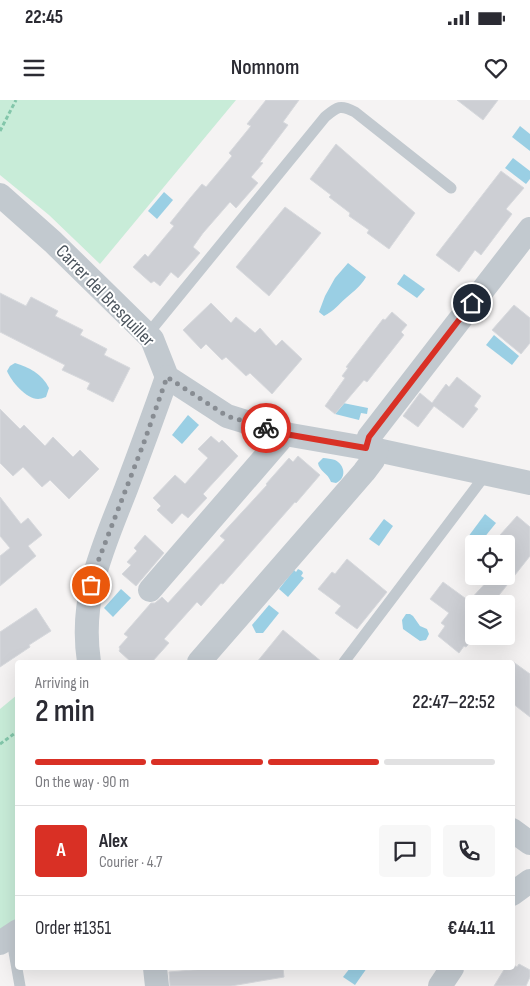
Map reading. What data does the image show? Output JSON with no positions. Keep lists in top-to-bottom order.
{
  "streets": {
    "street": ["Carrer del Bresquiller"]
  },
  "page": {
    "status": "22:45",
    "header": "Nomnom",
    "heading": ["2 min", "Arriving in", "22:47–22:52"],
    "panel": [
      "Alex",
      "Courier · 4.7",
      "Order #1351",
      "€44.11"
    ],
    "bar": "On the way · 90 m",
    "round": "A"
  }
}
